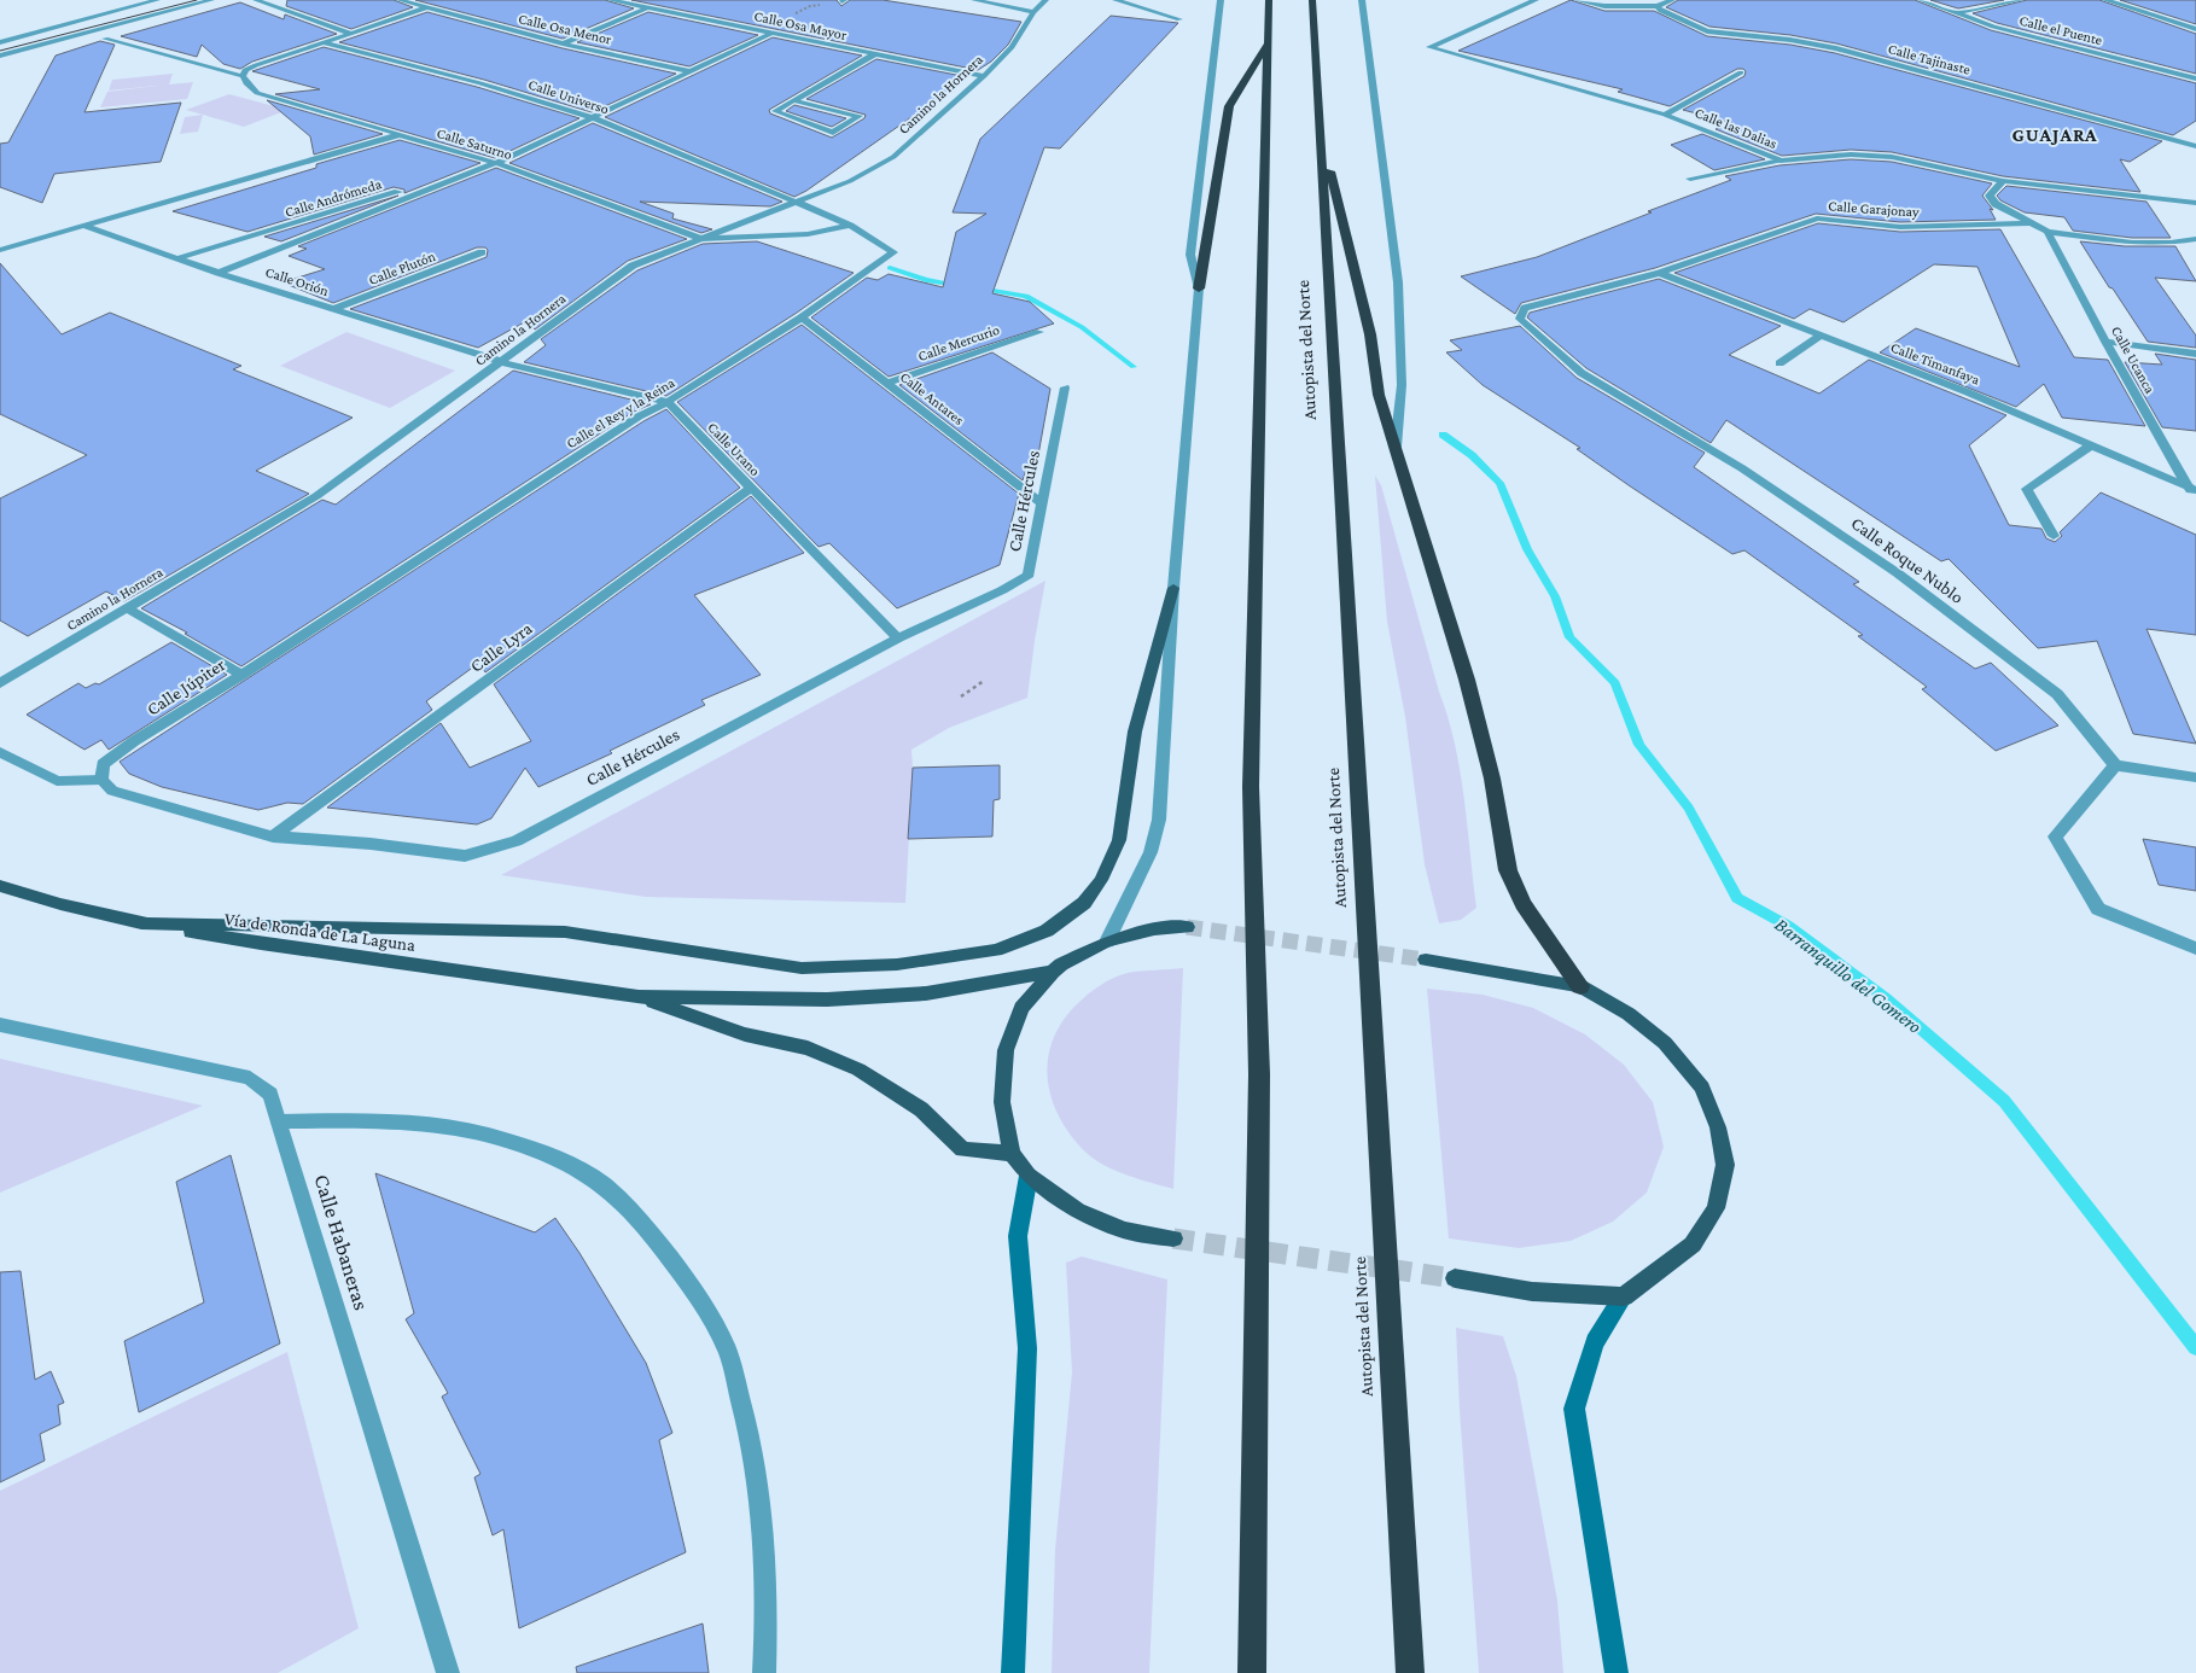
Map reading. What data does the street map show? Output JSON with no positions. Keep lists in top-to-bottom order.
{
  "streets": {
    "highway": ["Autopista del Norte"],
    "main road": ["Vía de Ronda de La Laguna"],
    "street": [
      "Calle Osa Mayor",
      "Calle Osa Menor",
      "Calle el Puente",
      "Calle Tajinaste",
      "Camino la Hornera",
      "Calle Universo",
      "Calle las Dalias",
      "Calle Saturno",
      "Calle Andrómeda",
      "Calle Garajonay",
      "Calle Plutón",
      "Calle Orión",
      "Calle Mercurio",
      "Calle Ucanca",
      "Calle Timanfaya",
      "Calle Antares",
      "Calle el Rey y la Reina",
      "Calle Urano",
      "Calle Hércules",
      "Calle Roque Nublo",
      "Calle Lyra",
      "Calle Júpiter",
      "Calle Habaneras"
    ]
  },
  "crossings": [
    ["Calle Osa Mayor", "Camino la Hornera"],
    ["Calle Osa Mayor", "Calle Andrómeda"],
    ["Calle Osa Menor", "Calle Andrómeda"],
    ["Camino la Hornera", "Calle Universo"],
    ["Camino la Hornera", "Calle Saturno"],
    ["Camino la Hornera", "Calle Orión"],
    ["Camino la Hornera", "Calle el Rey y la Reina"],
    ["Camino la Hornera", "Calle Júpiter"],
    ["Calle Universo", "Calle Andrómeda"],
    ["Calle Universo", "Calle el Rey y la Reina"],
    ["Calle Saturno", "Calle Andrómeda"],
    ["Calle Andrómeda", "Calle Orión"],
    ["Calle Garajonay", "Calle Ucanca"],
    ["Calle Garajonay", "Calle Timanfaya"],
    ["Calle Garajonay", "Calle Roque Nublo"],
    ["Calle Plutón", "Calle Orión"],
    ["Calle Mercurio", "Calle Antares"],
    ["Calle Ucanca", "Calle Timanfaya"],
    ["Calle Antares", "Calle el Rey y la Reina"],
    ["Calle Antares", "Calle Hércules"],
    ["Calle el Rey y la Reina", "Calle Urano"],
    ["Calle el Rey y la Reina", "Calle Júpiter"],
    ["Calle Urano", "Calle Hércules"],
    ["Calle Urano", "Calle Lyra"],
    ["Calle Hércules", "Calle Lyra"],
    ["Calle Hércules", "Calle Júpiter"]
  ],
  "districts": ["GUAJARA"],
  "water": ["Barranquillo del Gomero"]
}
